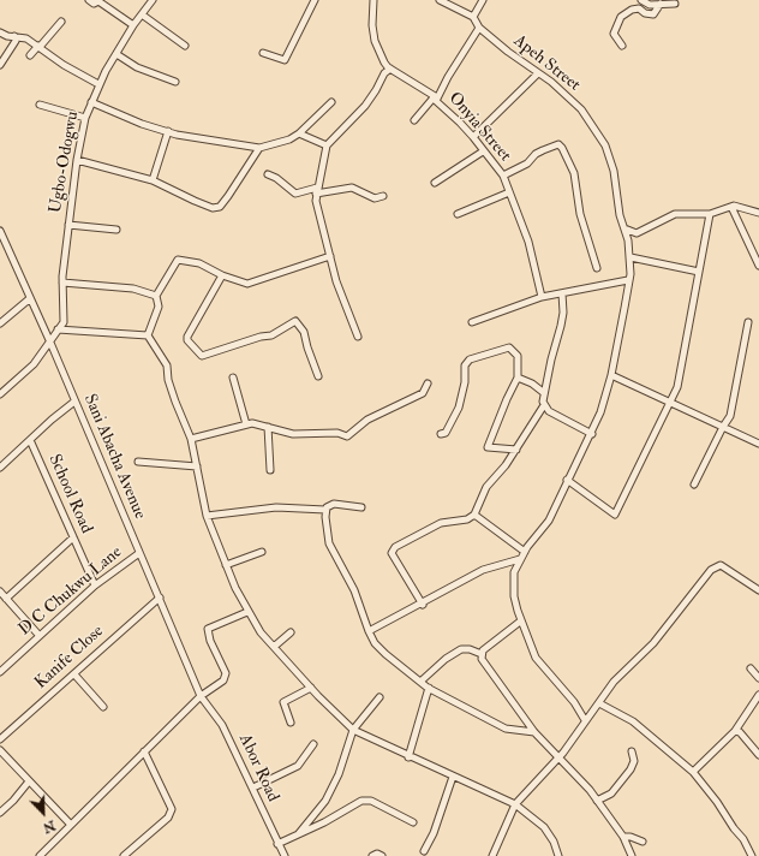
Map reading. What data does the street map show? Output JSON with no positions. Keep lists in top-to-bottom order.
{
  "streets": {
    "street": [
      "Apeh Street",
      "Onyia Street",
      "Ugbo-Odogwu",
      "Sani Abacha Avenue",
      "School Road",
      "D C Chukwu Lane",
      "Kanife Close",
      "Abor Road"
    ]
  },
  "crossings": [
    ["Ugbo-Odogwu", "Sani Abacha Avenue"],
    ["Sani Abacha Avenue", "D C Chukwu Lane"],
    ["Sani Abacha Avenue", "Kanife Close"],
    ["Sani Abacha Avenue", "Abor Road"],
    ["School Road", "D C Chukwu Lane"]
  ],
  "north": "bottom right"
}
